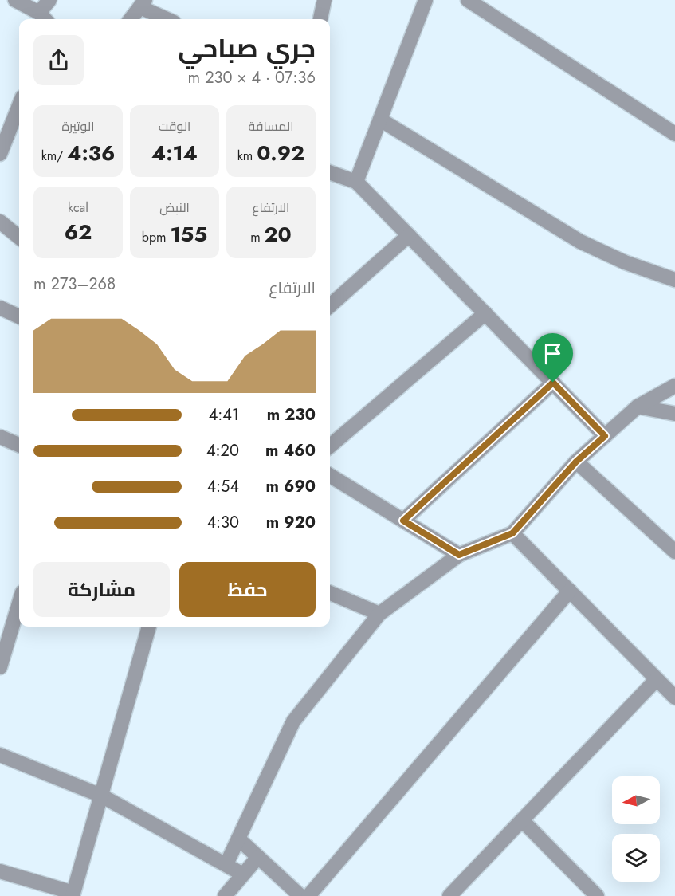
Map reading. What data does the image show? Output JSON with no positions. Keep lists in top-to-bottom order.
{
  "north": "left",
  "page": {
    "heading": ["جري صباحي", "07:36 · 4 × 230 m"],
    "stats": [
      ["المسافة", "0.92 km"],
      ["الوقت", "4:14"],
      ["الوتيرة", "4:36 /km"],
      ["الارتفاع", "20 m"],
      ["النبض", "155 bpm"],
      ["kcal", "62"]
    ],
    "chart": ["الارتفاع", "268–273 m"],
    "list": [
      {
        "name": "230 m",
        "note": "4:41"
      },
      {
        "name": "460 m",
        "note": "4:20"
      },
      {
        "name": "690 m",
        "note": "4:54"
      },
      {
        "name": "920 m",
        "note": "4:30"
      }
    ],
    "buttons": ["حفظ", "مشاركة"]
  }
}
